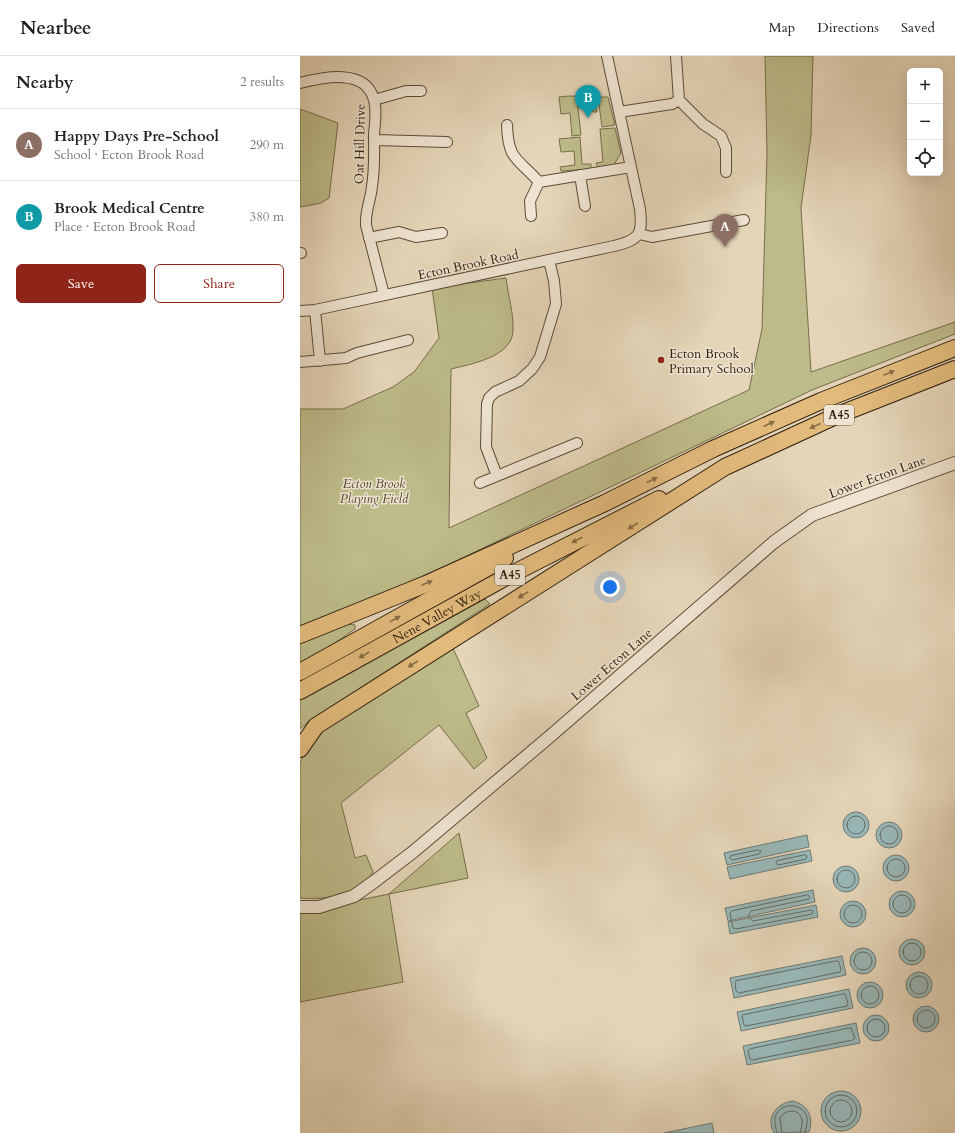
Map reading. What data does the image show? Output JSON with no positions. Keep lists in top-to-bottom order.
{
  "streets": {
    "highway": ["A45", "Nene Valley Way"],
    "street": ["Oat Hill Drive", "Ecton Brook Road", "Lower Ecton Lane"]
  },
  "crossings": [
    ["Oat Hill Drive", "Ecton Brook Road"],
    ["A45", "Nene Valley Way"]
  ],
  "parks": ["Ecton Brook Playing Field"],
  "places": ["Ecton Brook Primary School"],
  "page": {
    "header": "Nearbee",
    "nav": ["Map", "Directions", "Saved"],
    "heading": ["Nearby", "2 results"],
    "map_buttons": ["+", "−"],
    "pins": ["B", "A"],
    "list": [
      {
        "mark": "A",
        "name": "Happy Days Pre-School",
        "note": "School · Ecton Brook Road",
        "value": "290 m"
      },
      {
        "mark": "B",
        "name": "Brook Medical Centre",
        "note": "Place · Ecton Brook Road",
        "value": "380 m"
      }
    ],
    "buttons": ["Save", "Share"]
  }
}
